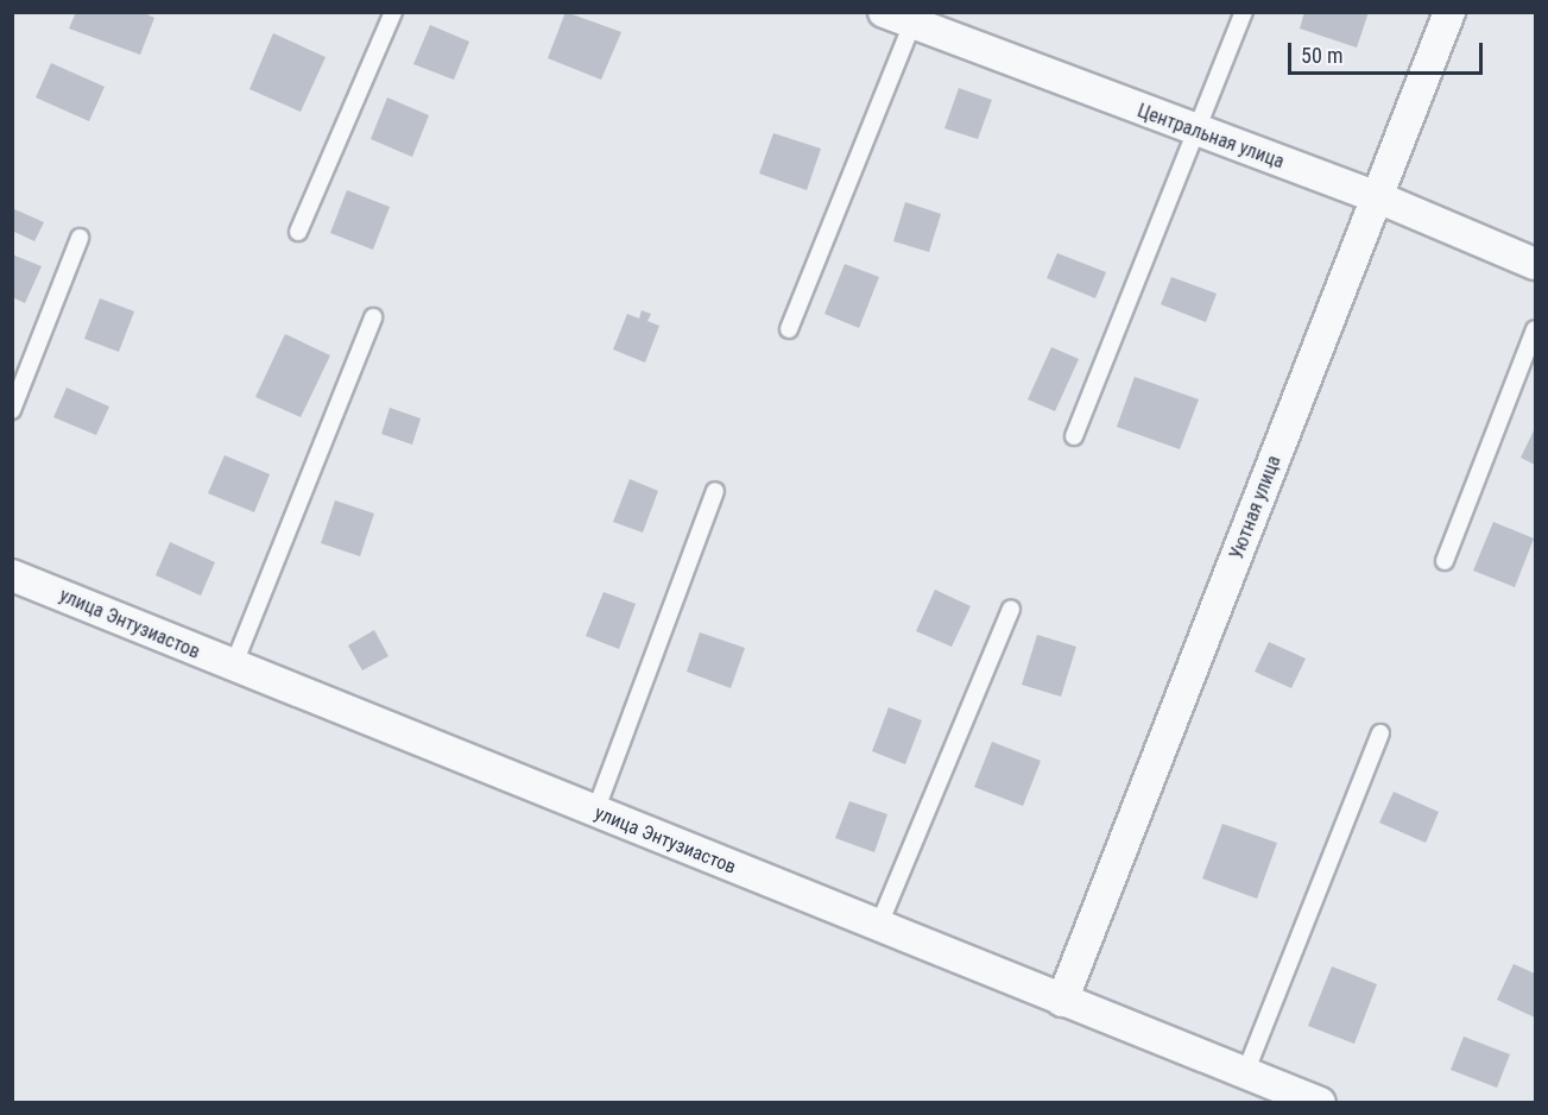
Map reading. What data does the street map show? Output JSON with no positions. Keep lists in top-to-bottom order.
{
  "streets": {
    "street": ["Центральная улица", "Уютная улица", "улица Энтузиастов"]
  },
  "crossings": [
    ["Центральная улица", "Уютная улица"],
    ["Уютная улица", "улица Энтузиастов"]
  ],
  "scale_bar": "50 m"
}
